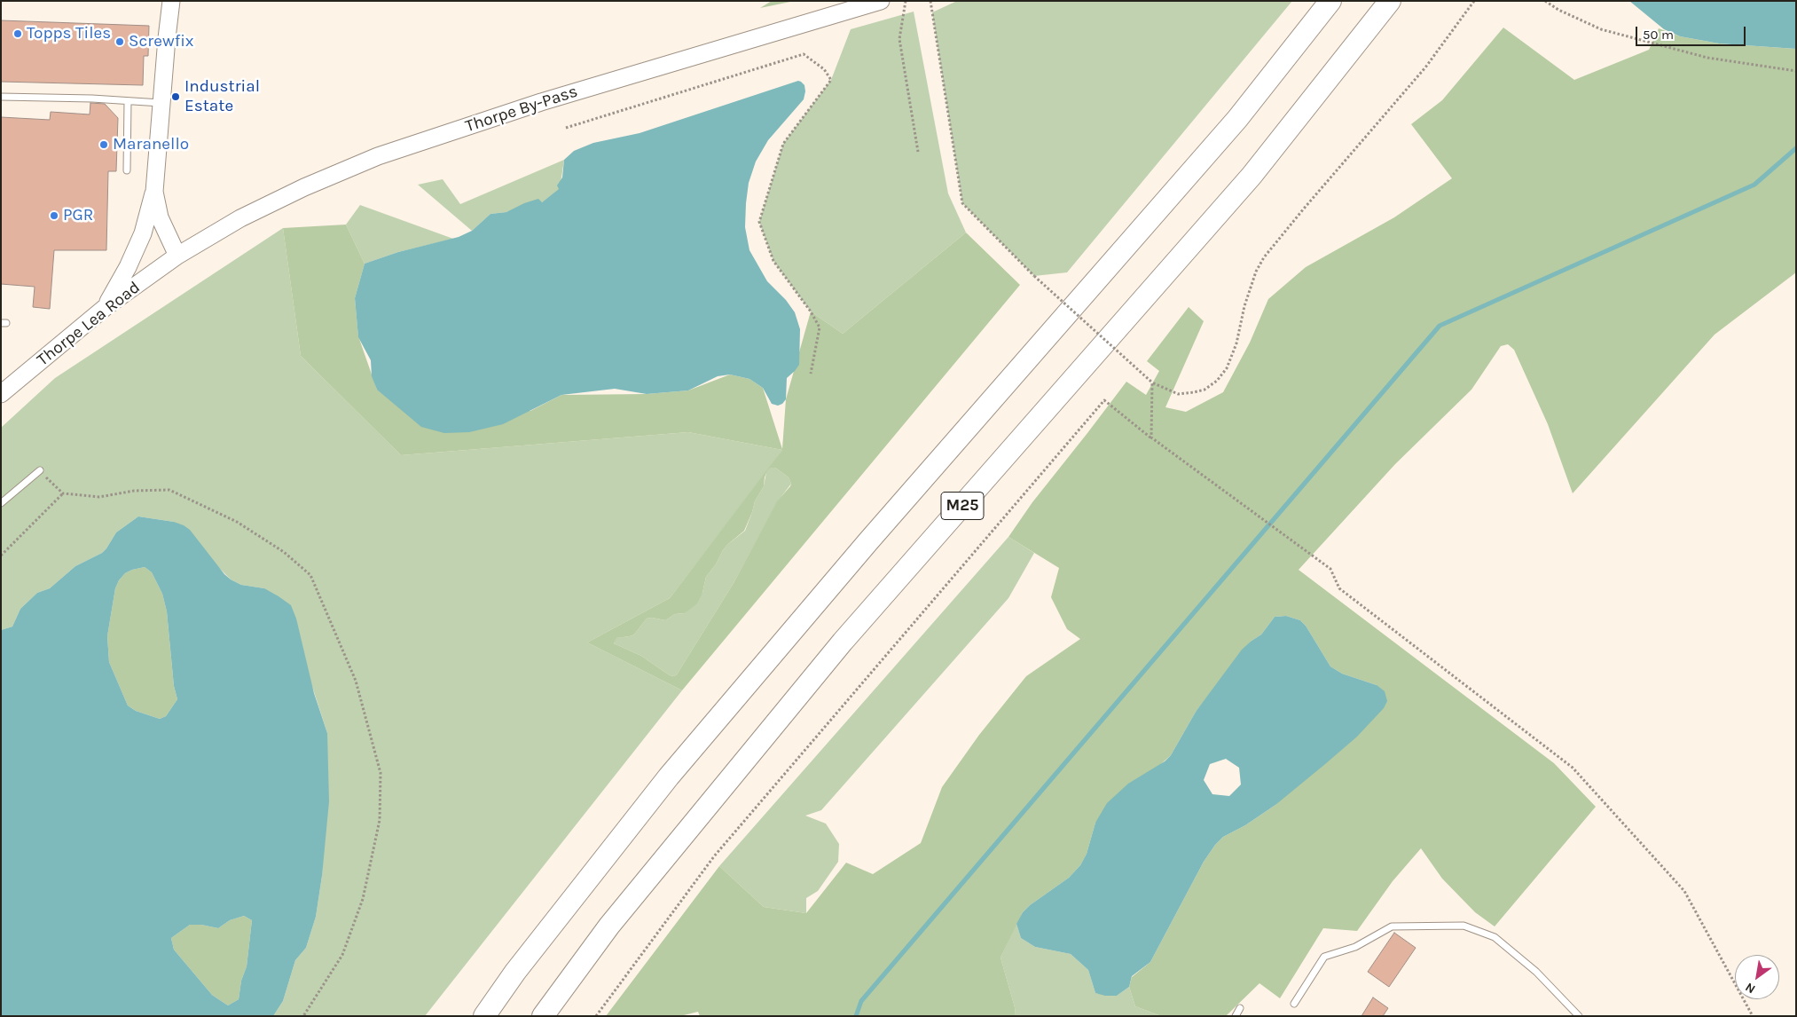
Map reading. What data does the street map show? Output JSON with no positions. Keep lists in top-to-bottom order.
{
  "streets": {
    "highway": ["M25"],
    "main road": ["Thorpe By-Pass", "Thorpe Lea Road"]
  },
  "crossings": [
    ["Thorpe By-Pass", "Thorpe Lea Road"]
  ],
  "places": [
    "Topps Tiles",
    "Screwfix",
    "Industrial Estate",
    "Maranello",
    "PGR"
  ],
  "scale_bar": "50 m",
  "north": "bottom left"
}
